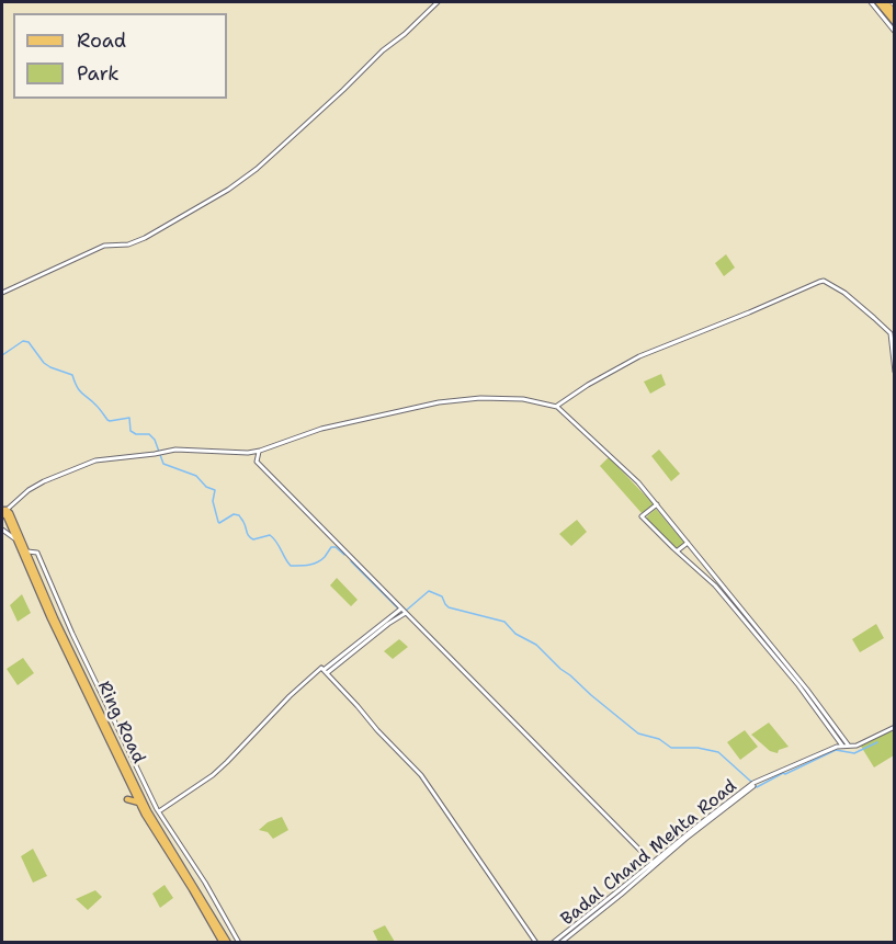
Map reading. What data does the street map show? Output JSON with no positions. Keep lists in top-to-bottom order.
{
  "streets": {
    "main road": ["Ring Road"],
    "street": ["Badal Chand Mehta Road"]
  },
  "legend": ["Road", "Park"]
}
